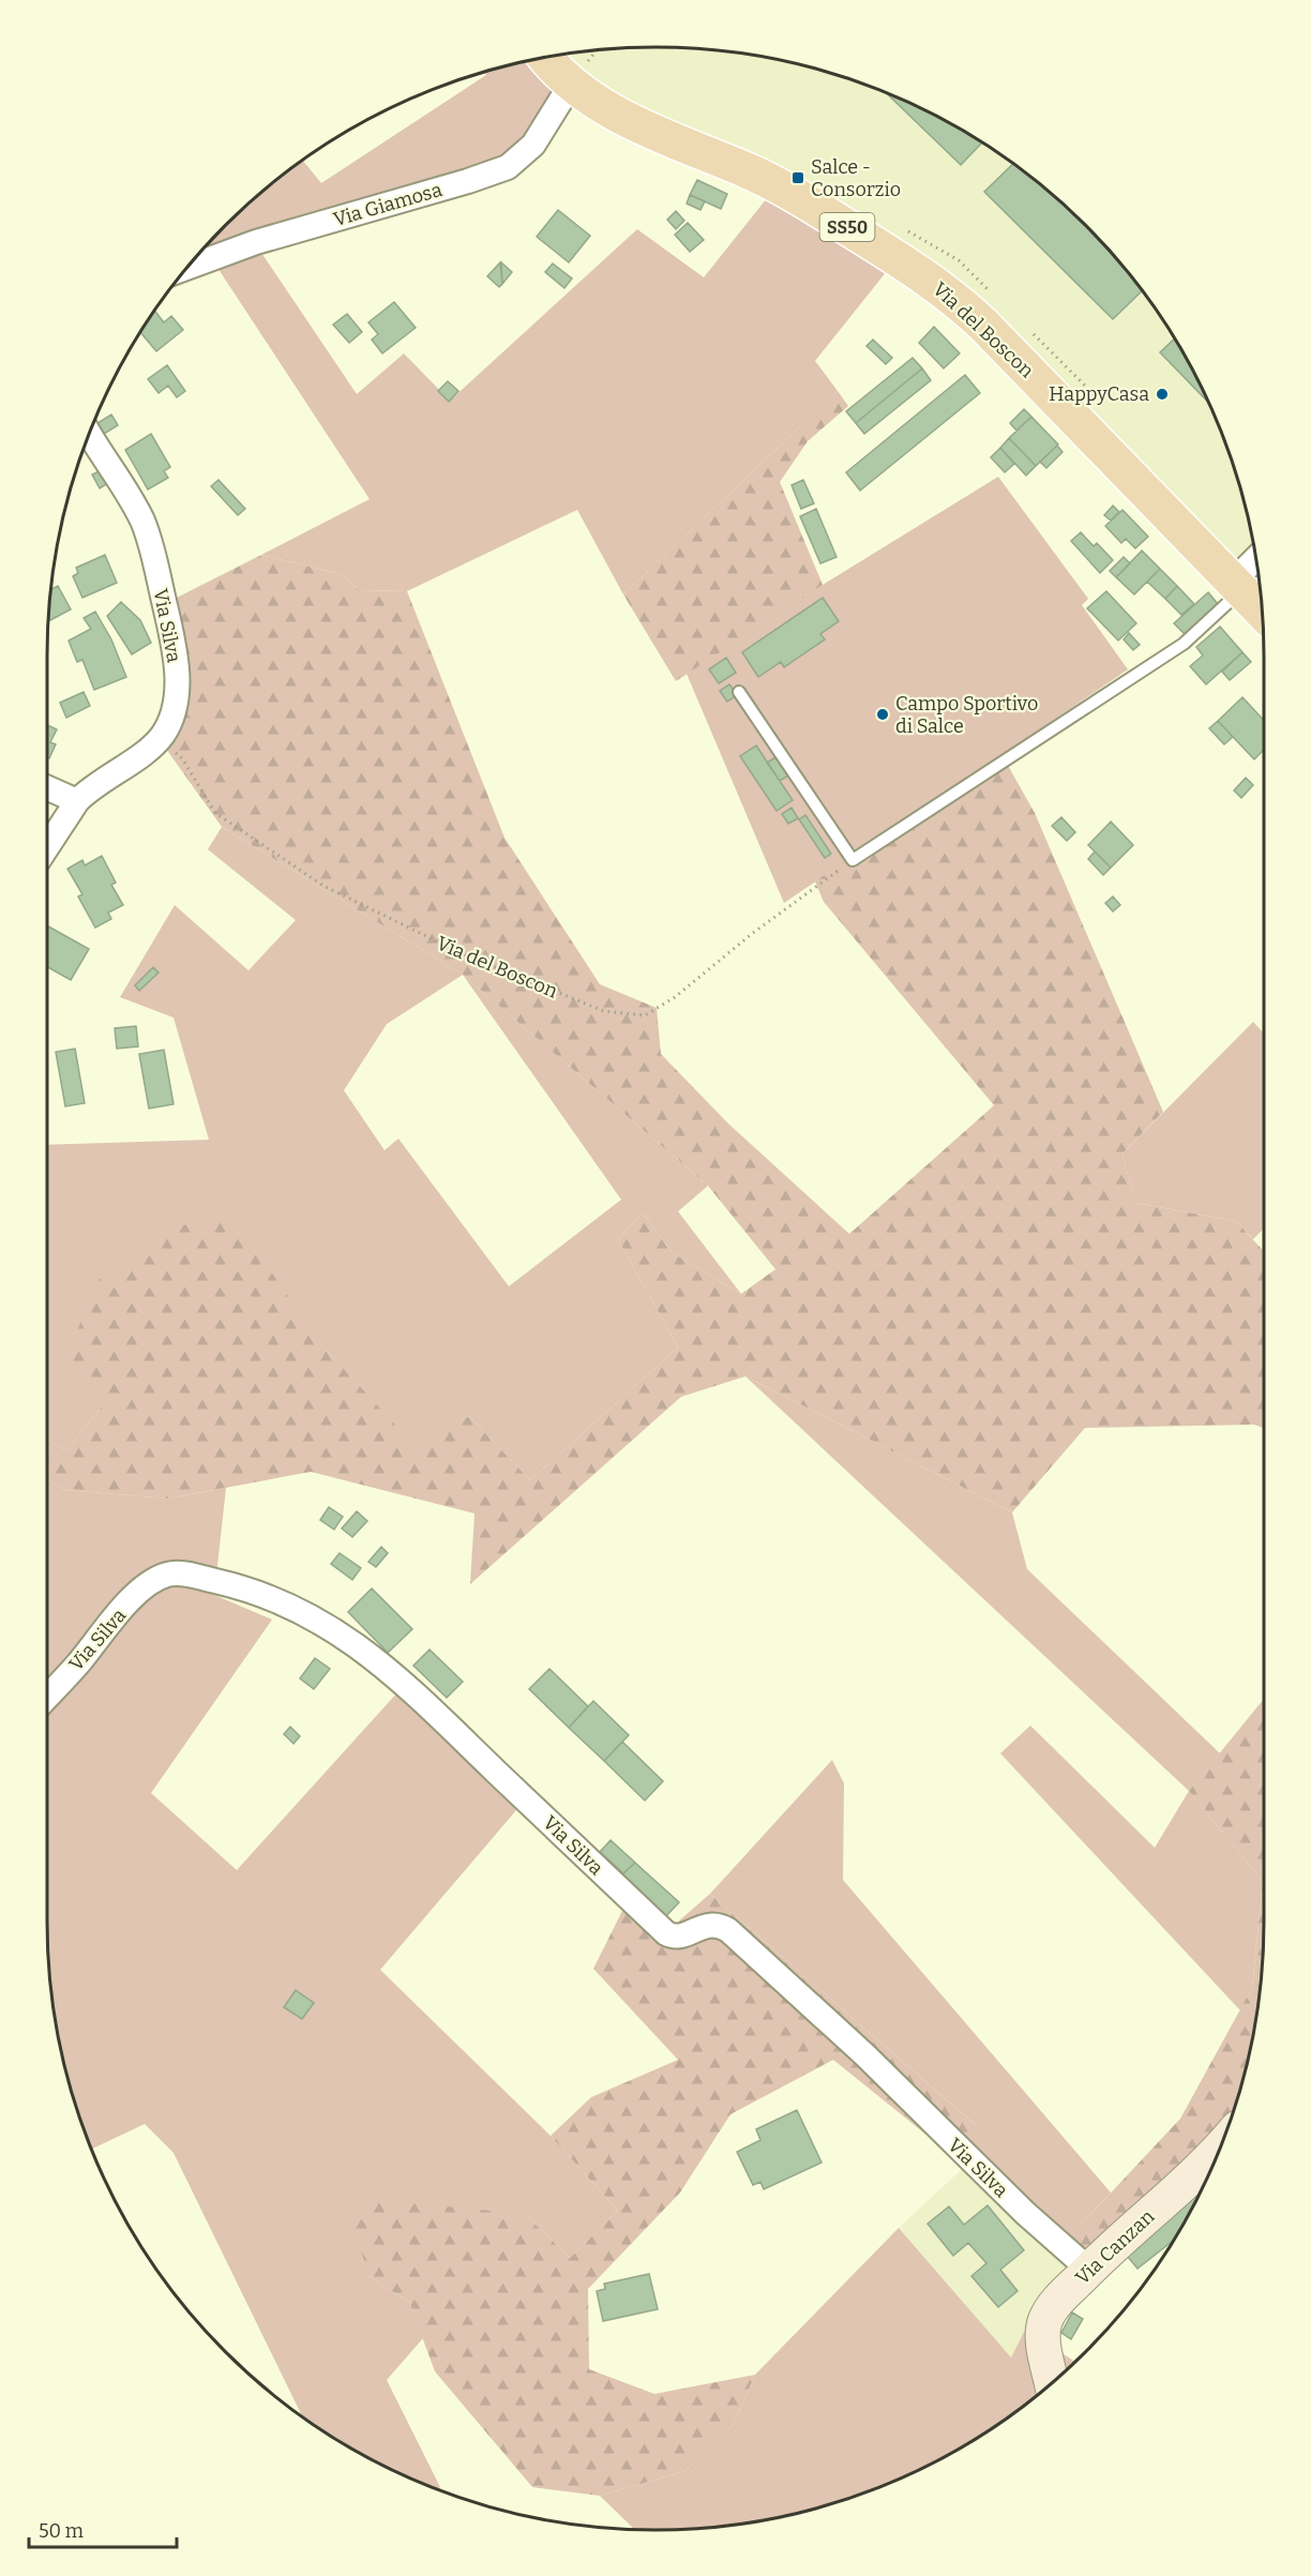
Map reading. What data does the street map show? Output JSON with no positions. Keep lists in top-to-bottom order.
{
  "streets": {
    "main road": ["SS50", "Via del Boscon"],
    "street": ["Via Giamosa", "Via Silva", "Via Canzan"]
  },
  "crossings": [
    ["Via Giamosa", "SS50"],
    ["Via Giamosa", "Via del Boscon"],
    ["SS50", "Via del Boscon"],
    ["Via del Boscon", "Via Silva"],
    ["Via Silva", "Via Canzan"]
  ],
  "places": {
    "transit": ["Salce - Consorzio"],
    "other": ["HappyCasa", "Campo Sportivo di Salce"]
  },
  "scale_bar": "50 m"
}
